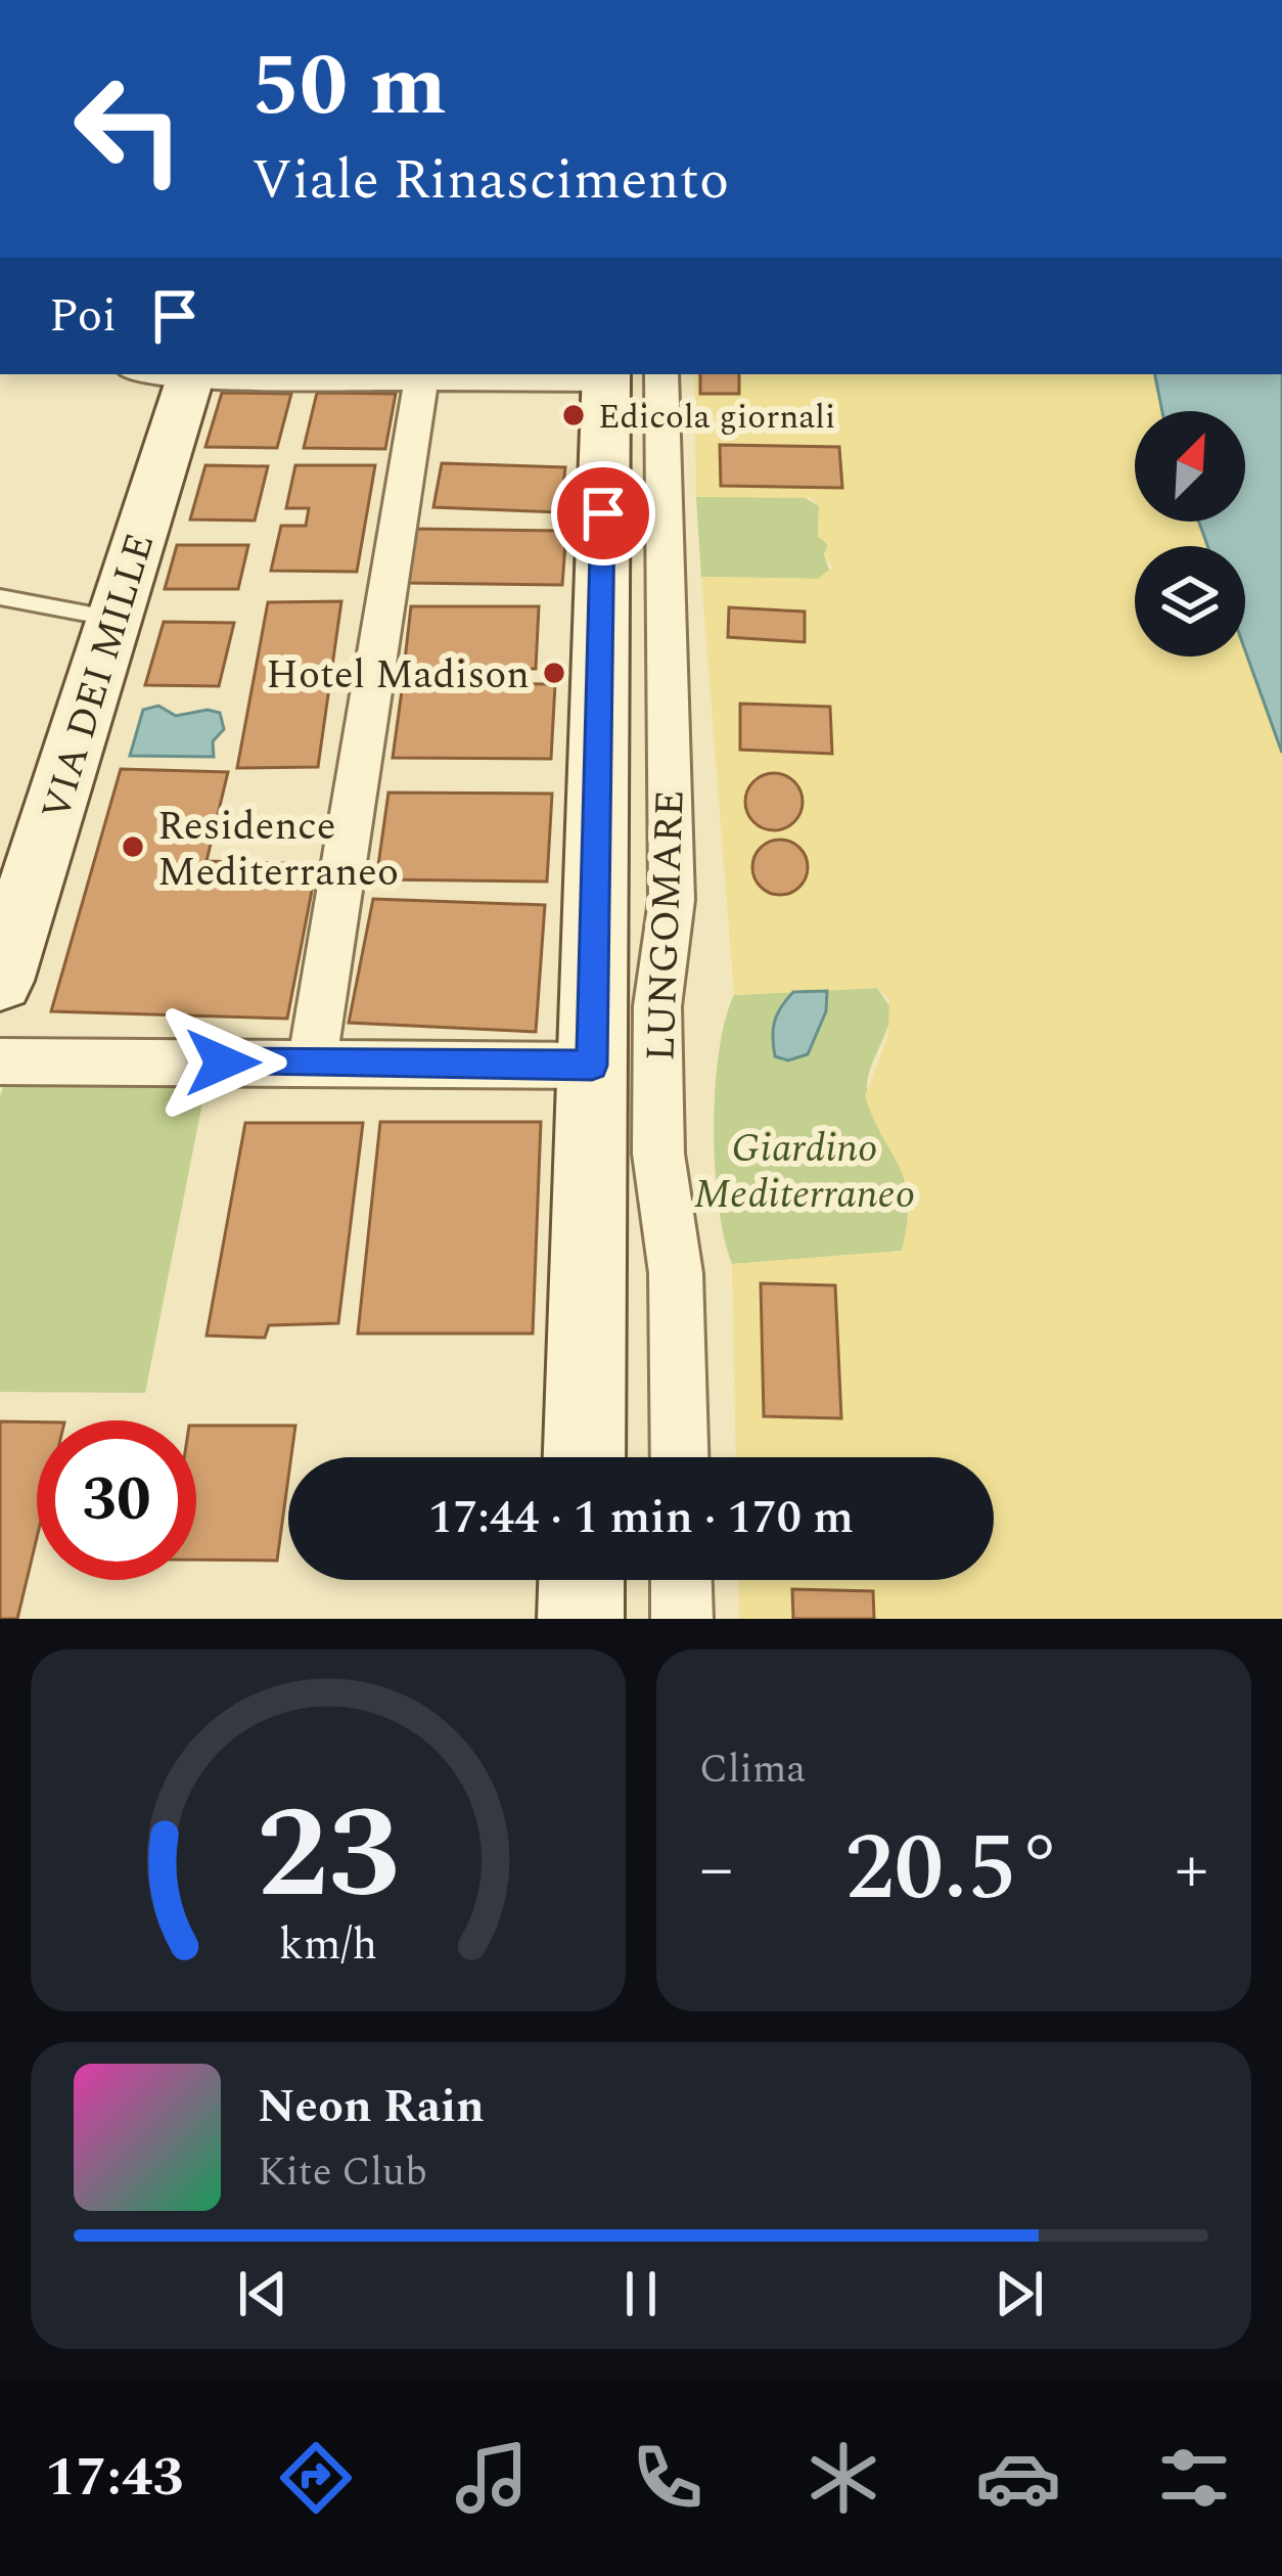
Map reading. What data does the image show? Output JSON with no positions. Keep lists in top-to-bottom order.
{
  "streets": {
    "street": ["VIA DEI MILLE", "LUNGOMARE"]
  },
  "parks": ["Giardino Mediterraneo"],
  "places": ["Edicola giornali", "Hotel Madison", "Residence Mediterraneo"],
  "north": "top right",
  "page": {
    "turn": ["50 m", "Viale Rinascimento"],
    "then": "Poi",
    "limit": "30",
    "trip": "17:44 · 1 min · 170 m",
    "tile": "Clima",
    "heat": ["−", "20.5°", "+"],
    "song": ["Neon Rain", "Kite Club"],
    "tabs": "17:43",
    "gauge": ["23", "km/h"]
  }
}
